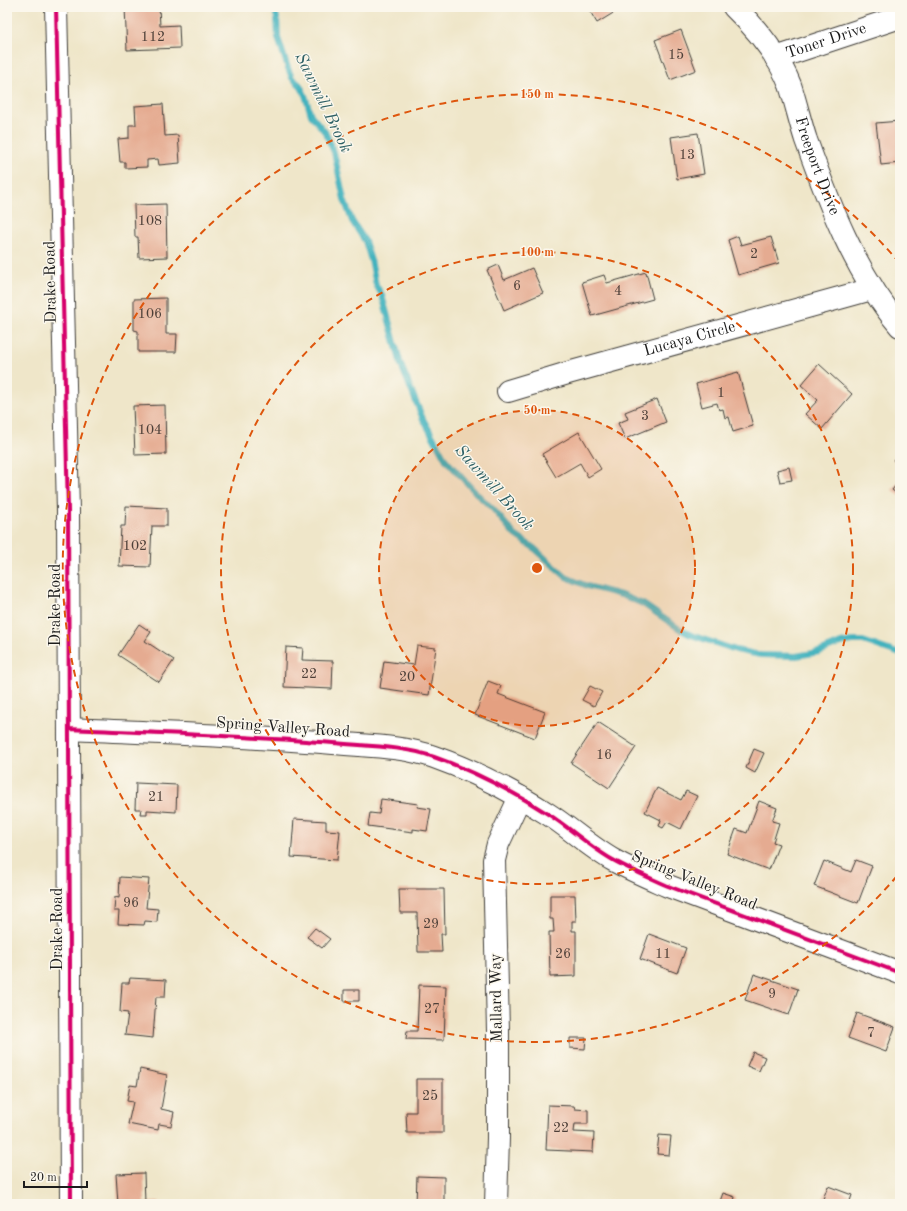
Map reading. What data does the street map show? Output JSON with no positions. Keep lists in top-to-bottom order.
{
  "streets": {
    "street": [
      "Toner Drive",
      "Freeport Drive",
      "Drake Road",
      "Lucaya Circle",
      "Spring Valley Road",
      "Mallard Way"
    ]
  },
  "crossings": [
    ["Toner Drive", "Freeport Drive"],
    ["Freeport Drive", "Lucaya Circle"],
    ["Drake Road", "Spring Valley Road"],
    ["Spring Valley Road", "Mallard Way"]
  ],
  "water": ["Sawmill Brook"],
  "house_numbers": [
    "112",
    "15",
    "13",
    "108",
    "2",
    "6",
    "4",
    "106",
    "1",
    "3",
    "104",
    "102",
    "22",
    "20",
    "16",
    "21",
    "96",
    "29",
    "26",
    "11",
    "9",
    "27",
    "7",
    "25",
    "22"
  ],
  "scale_bar": "20 m",
  "rings": ["150 m", "100 m", "50 m"]
}
